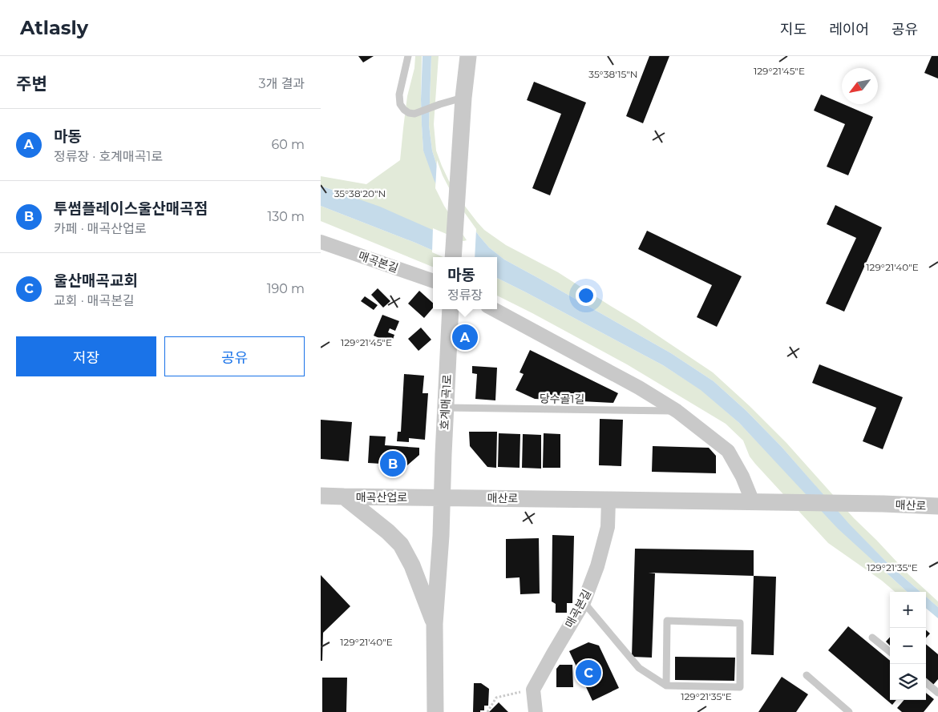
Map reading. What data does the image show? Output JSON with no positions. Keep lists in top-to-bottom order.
{
  "streets": {
    "street": [
      "매곡본길",
      "호계매곡1로",
      "매곡산업로",
      "매산로"
    ],
    "lane": ["당수골1길"]
  },
  "crossings": [
    ["매곡본길", "매산로"],
    ["당수골1길", "호계매곡1로"],
    ["호계매곡1로", "매곡산업로"],
    ["호계매곡1로", "매산로"],
    ["매곡산업로", "매산로"]
  ],
  "north": "bottom left",
  "page": {
    "header": "Atlasly",
    "nav": ["지도", "레이어", "공유"],
    "heading": ["주변", "3개 결과"],
    "list": [
      {
        "mark": "A",
        "name": "마동",
        "note": "정류장 · 호계매곡1로",
        "value": "60 m"
      },
      {
        "mark": "B",
        "name": "투썸플레이스울산매곡점",
        "note": "카페 · 매곡산업로",
        "value": "130 m"
      },
      {
        "mark": "C",
        "name": "울산매곡교회",
        "note": "교회 · 매곡본길",
        "value": "190 m"
      }
    ],
    "popup": ["마동", "정류장"],
    "pins": ["A", "B", "C"],
    "buttons": ["저장", "공유"],
    "map_buttons": ["+", "−"]
  },
  "coordinates": [
    "129°21'45\"E",
    "35°38'15\"N",
    "35°38'20\"N",
    "129°21'40\"E",
    "129°21'35\"E"
  ]
}
